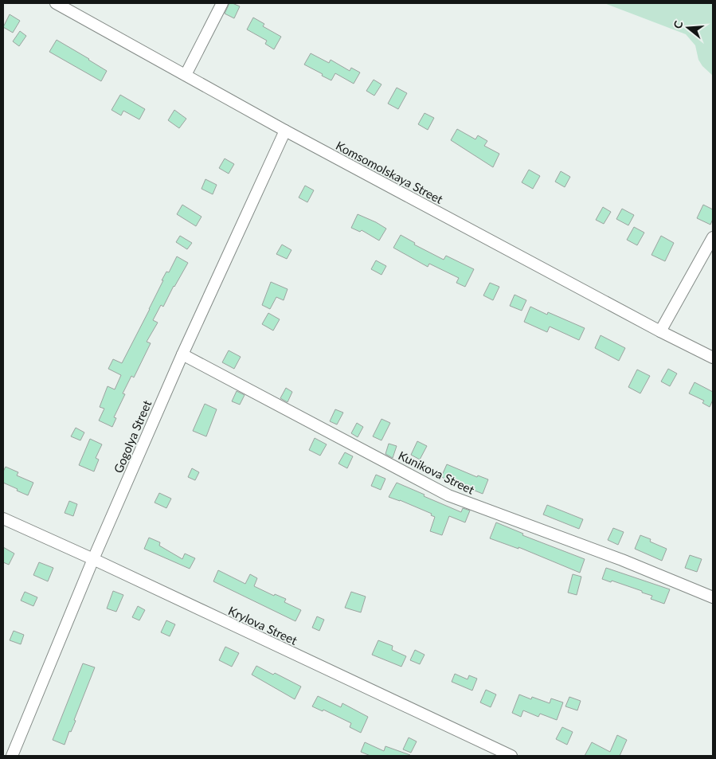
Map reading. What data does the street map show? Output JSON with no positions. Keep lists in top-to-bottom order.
{
  "streets": {
    "street": [
      "Komsomolskaya Street",
      "Gogolya Street",
      "Kunikova Street",
      "Krylova Street"
    ]
  },
  "crossings": [
    ["Komsomolskaya Street", "Gogolya Street"],
    ["Gogolya Street", "Kunikova Street"],
    ["Gogolya Street", "Krylova Street"]
  ],
  "north": "left"
}
